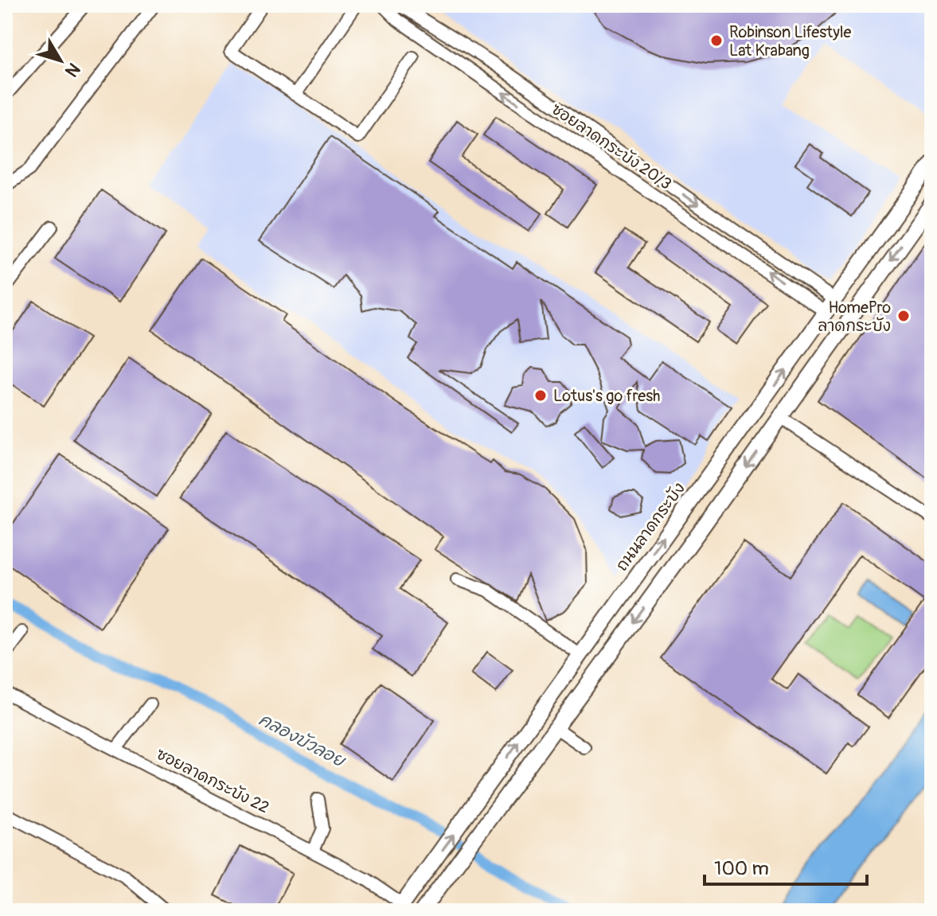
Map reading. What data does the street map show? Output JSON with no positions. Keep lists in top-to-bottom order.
{
  "streets": {
    "main road": ["ถนนลาดกระบัง"],
    "street": ["ซอยลาดกระบัง 20/3", "ซอยลาดกระบัง 22"]
  },
  "crossings": [
    ["ซอยลาดกระบัง 20/3", "ถนนลาดกระบัง"],
    ["ถนนลาดกระบัง", "ซอยลาดกระบัง 22"]
  ],
  "water": ["คลองบัวลอย"],
  "places": ["Robinson Lifestyle Lat Krabang", "HomePro ลาดกระบัง", "Lotus's go fresh"],
  "scale_bar": "100 m",
  "north": "bottom right"
}
